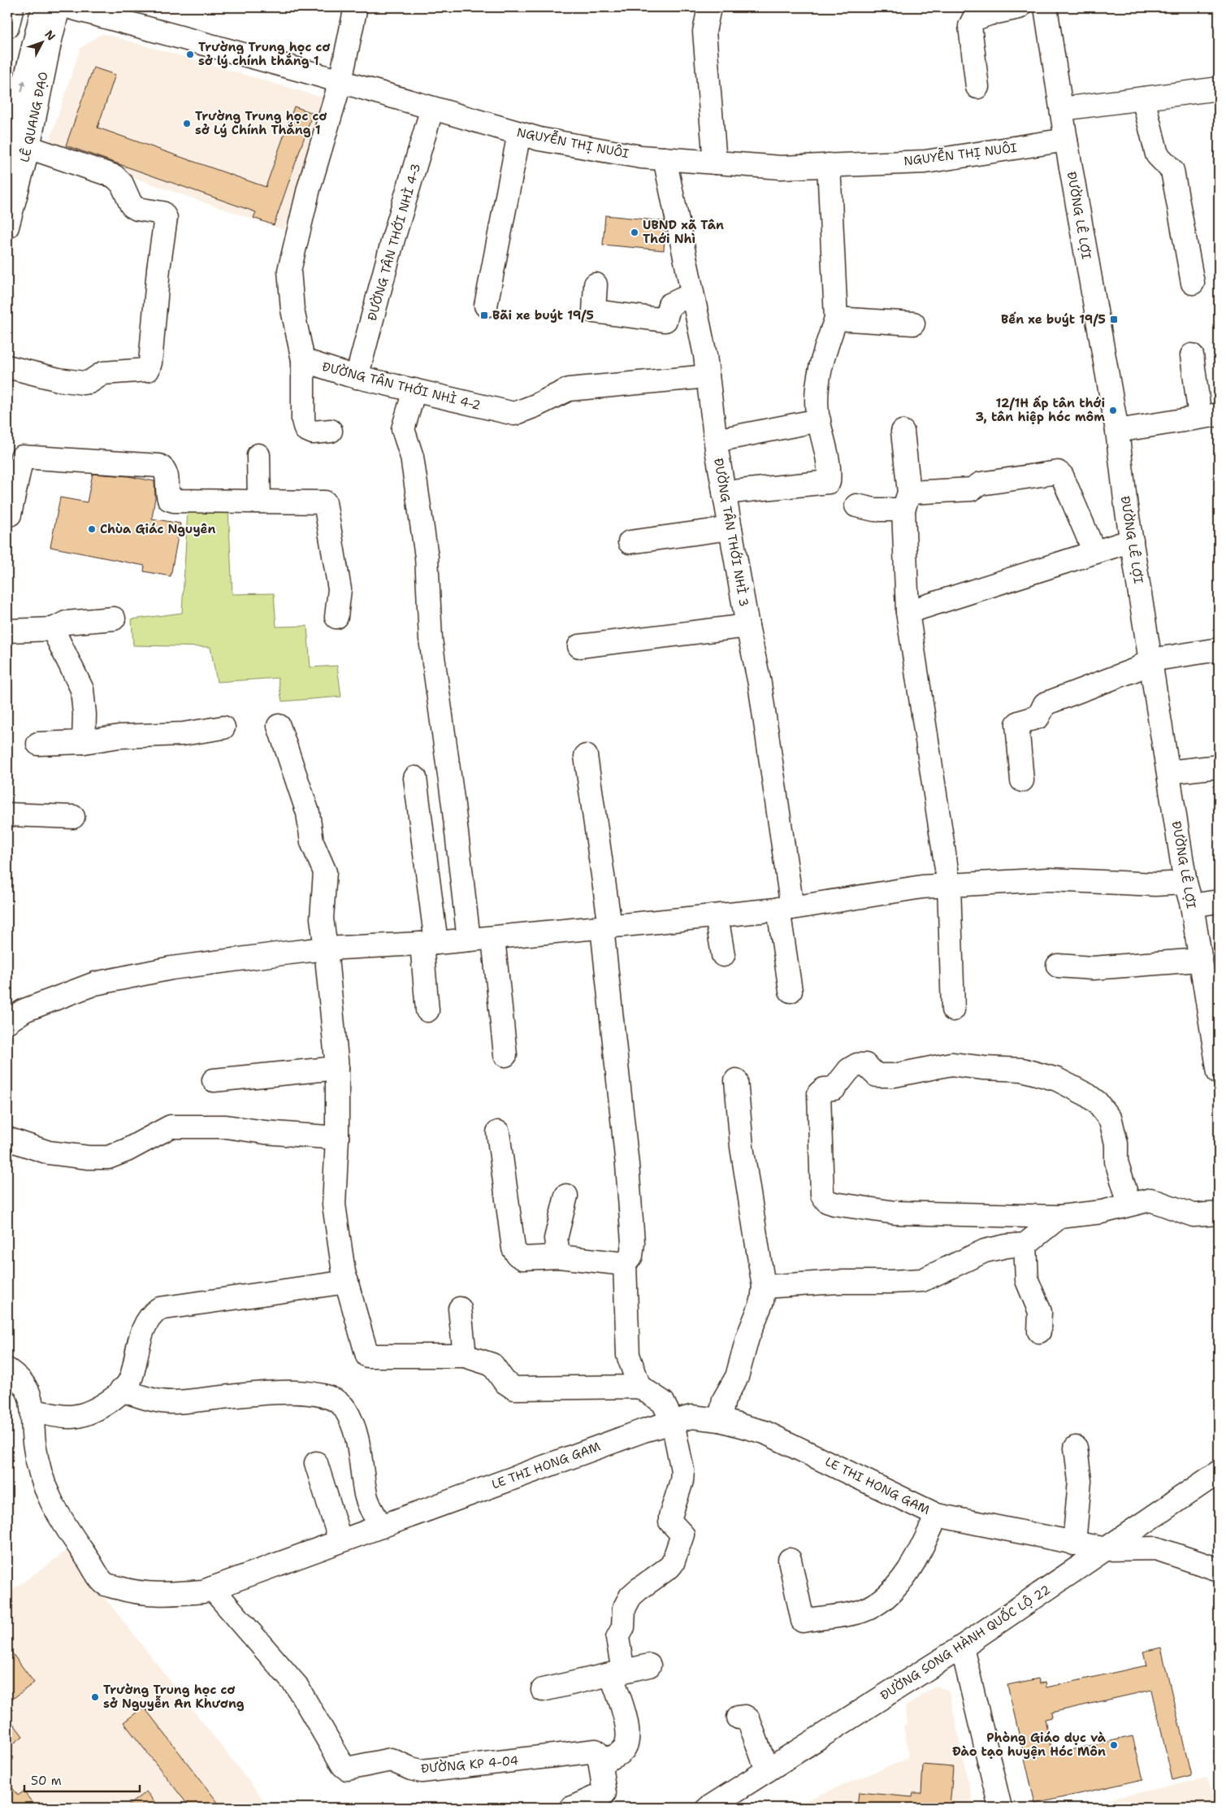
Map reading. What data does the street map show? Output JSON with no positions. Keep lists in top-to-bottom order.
{
  "streets": {
    "main road": [
      "LÊ QUANG ĐẠO",
      "NGUYỄN THỊ NUÔI",
      "ĐƯỜNG LÊ LỢI",
      "ĐƯỜNG TÂN THỚI NHÌ 4-3",
      "ĐƯỜNG TÂN THỚI NHÌ 4-2",
      "ĐƯỜNG TÂN THỚI NHÌ 3",
      "LE THI HONG GAM",
      "ĐƯỜNG SONG HÀNH QUỐC LỘ 22",
      "ĐƯỜNG KP 4-04"
    ]
  },
  "crossings": [
    ["NGUYỄN THỊ NUÔI", "ĐƯỜNG LÊ LỢI"],
    ["NGUYỄN THỊ NUÔI", "ĐƯỜNG TÂN THỚI NHÌ 4-3"],
    ["NGUYỄN THỊ NUÔI", "ĐƯỜNG TÂN THỚI NHÌ 3"],
    ["ĐƯỜNG TÂN THỚI NHÌ 4-3", "ĐƯỜNG TÂN THỚI NHÌ 4-2"],
    ["ĐƯỜNG TÂN THỚI NHÌ 4-2", "ĐƯỜNG TÂN THỚI NHÌ 3"],
    ["LE THI HONG GAM", "ĐƯỜNG SONG HÀNH QUỐC LỘ 22"],
    ["LE THI HONG GAM", "ĐƯỜNG KP 4-04"]
  ],
  "places": {
    "other": [
      "Trường Trung học cơ sở lý chính thắng 1",
      "Trường Trung học cơ sở Lý Chính Thắng 1",
      "UBND xã Tân Thới Nhì",
      "12/1H ấp tân thới 3, tân hiệp hóc môm",
      "Chùa Giác Nguyên",
      "Trường Trung học cơ sở Nguyễn An Khương",
      "Phòng Giáo dục và Đào tạo huyện Hóc Môn"
    ],
    "transit": ["Bãi xe buýt 19/5", "Bến xe buýt 19/5"]
  },
  "scale_bar": "50 m",
  "north": "top right"
}
